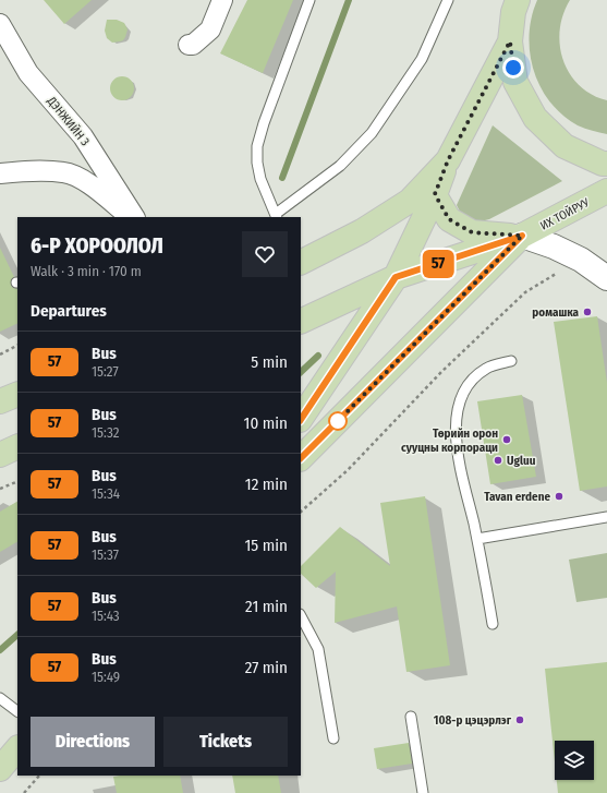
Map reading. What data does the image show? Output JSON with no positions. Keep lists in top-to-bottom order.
{
  "streets": {
    "main road": ["ИХ ТОЙРУУ"],
    "street": ["ДЭНЖИЙН 3"]
  },
  "places": [
    "ромашка",
    "Төрийн орон сууцны корпораци",
    "Ugluu",
    "Tavan erdene",
    "108-р цэцэрлэг"
  ],
  "lines": ["bus line 57"],
  "page": {
    "on_map": "57",
    "heading": [
      ["6-Р ХОРООЛОЛ", "Walk · 3 min · 170 m"],
      "Departures"
    ],
    "list": [
      {
        "mark": "57",
        "name": "Bus",
        "note": "15:27",
        "value": "5 min"
      },
      {
        "mark": "57",
        "name": "Bus",
        "note": "15:32",
        "value": "10 min"
      },
      {
        "mark": "57",
        "name": "Bus",
        "note": "15:34",
        "value": "12 min"
      },
      {
        "mark": "57",
        "name": "Bus",
        "note": "15:37",
        "value": "15 min"
      },
      {
        "mark": "57",
        "name": "Bus",
        "note": "15:43",
        "value": "21 min"
      },
      {
        "mark": "57",
        "name": "Bus",
        "note": "15:49",
        "value": "27 min"
      }
    ],
    "buttons": ["Directions", "Tickets"]
  }
}
